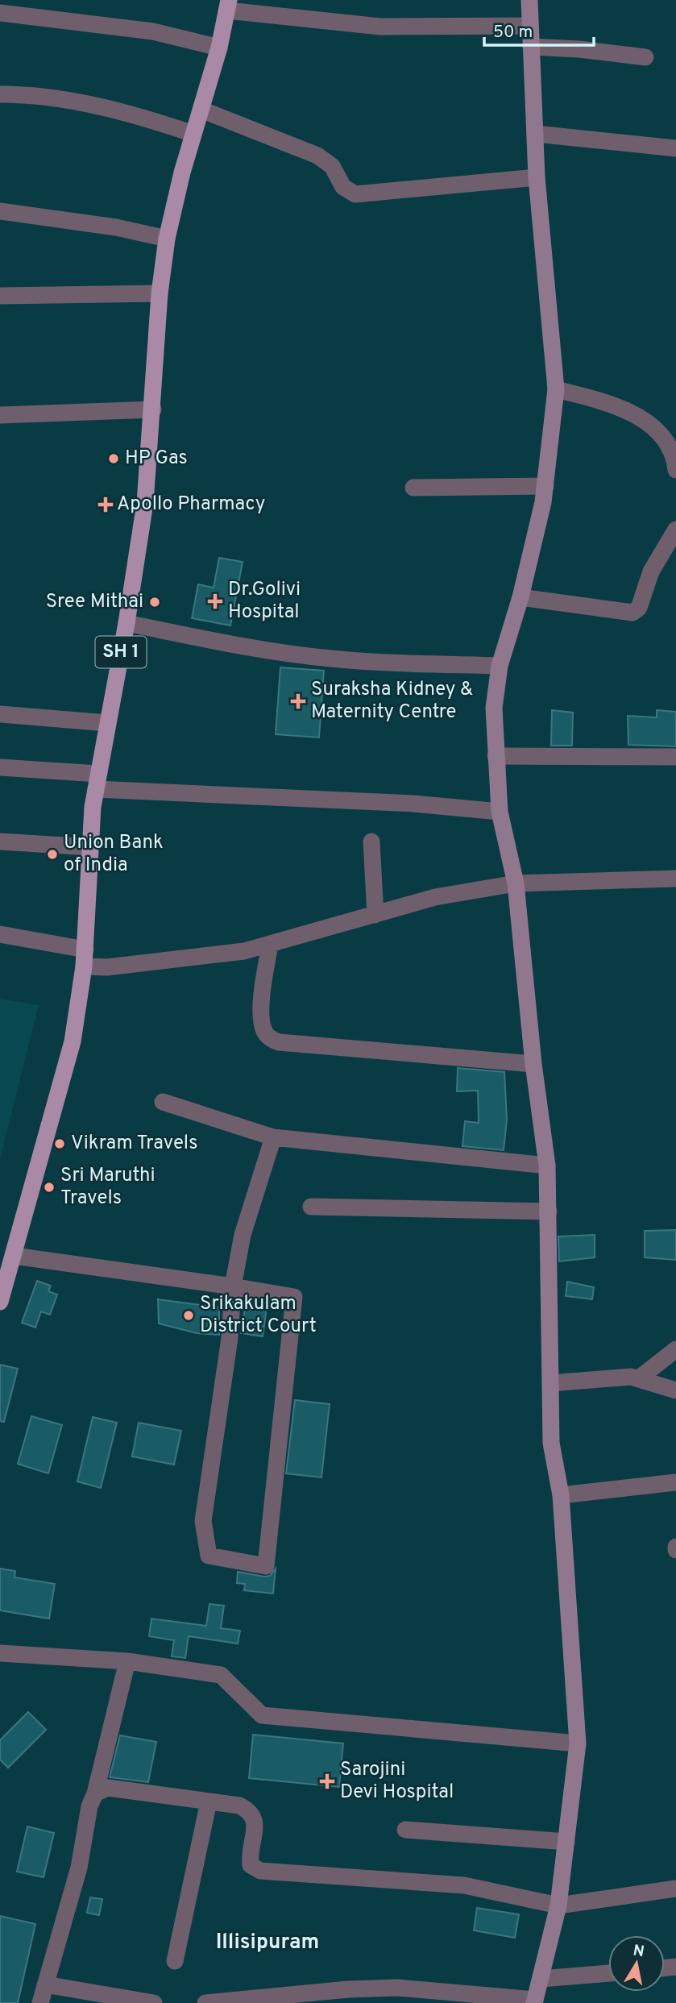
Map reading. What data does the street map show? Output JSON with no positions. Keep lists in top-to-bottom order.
{
  "streets": {
    "main road": ["SH 1"]
  },
  "districts": ["Illisipuram"],
  "places": {
    "other": [
      "HP Gas",
      "Sree Mithai",
      "Union Bank of India",
      "Vikram Travels",
      "Sri Maruthi Travels",
      "Srikakulam District Court"
    ],
    "health": [
      "Apollo Pharmacy",
      "Dr.Golivi Hospital",
      "Suraksha Kidney & Maternity Centre",
      "Sarojini Devi Hospital"
    ]
  },
  "scale_bar": "50 m",
  "north": "top"
}
